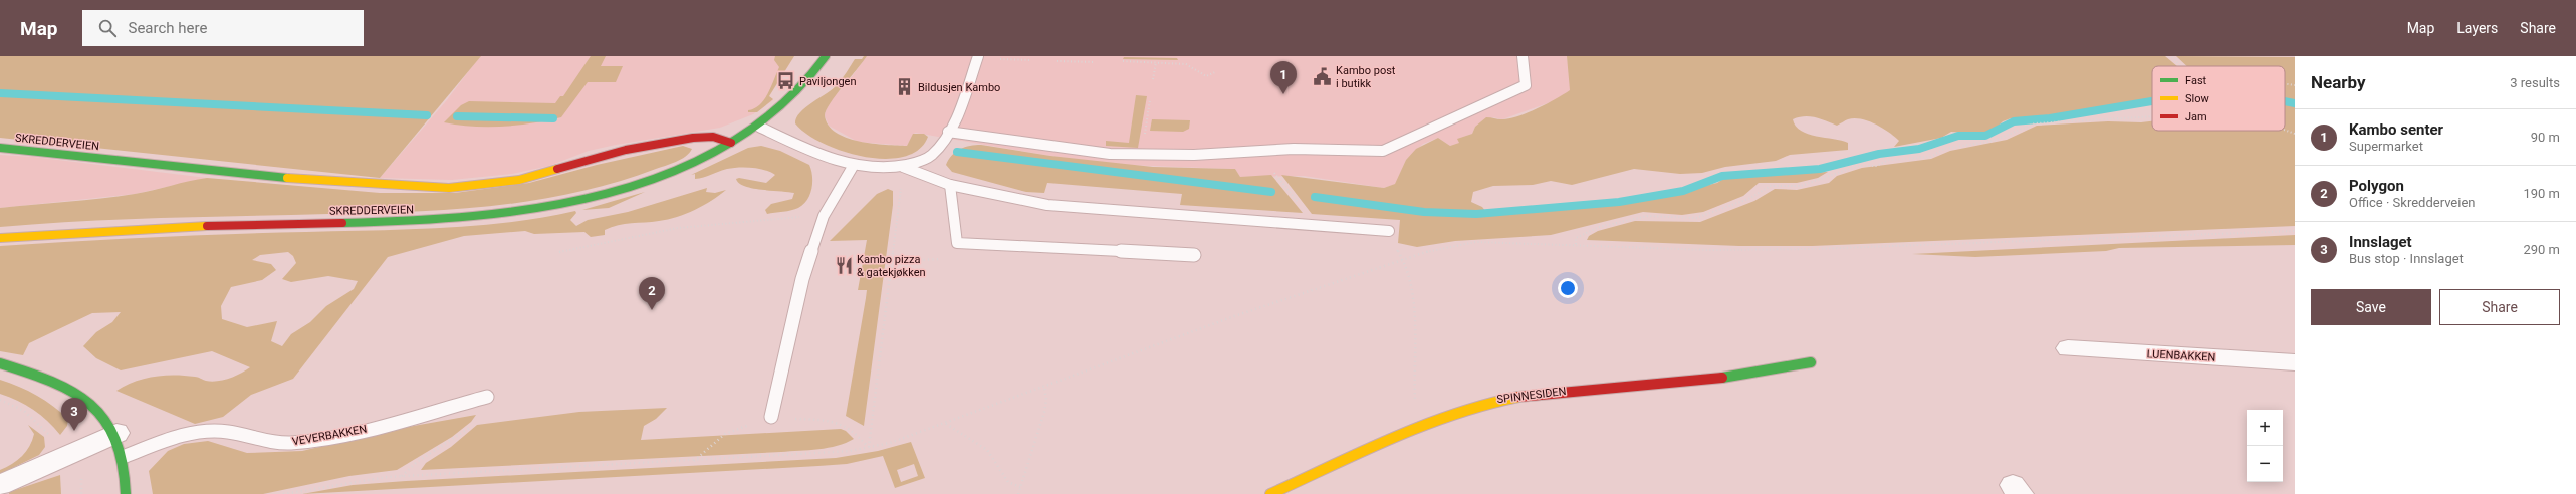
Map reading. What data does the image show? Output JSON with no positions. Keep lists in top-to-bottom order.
{
  "streets": {
    "street": ["SKREDDERVEIEN", "LUENBAKKEN", "SPINNESIDEN"],
    "lane": ["VEVERBAKKEN"]
  },
  "places": {
    "public building": ["Kambo post i butikk"],
    "bus stop": ["Paviljongen"],
    "building": ["Bildusjen Kambo"],
    "restaurant": ["Kambo pizza & gatekjøkken"]
  },
  "legend": ["Fast", "Slow", "Jam"],
  "page": {
    "header": "Map",
    "search": "Search here",
    "nav": ["Map", "Layers", "Share"],
    "heading": ["Nearby", "3 results"],
    "pins": ["1", "2", "3"],
    "list": [
      {
        "mark": "1",
        "name": "Kambo senter",
        "note": "Supermarket",
        "value": "90 m"
      },
      {
        "mark": "2",
        "name": "Polygon",
        "note": "Office · Skredderveien",
        "value": "190 m"
      },
      {
        "mark": "3",
        "name": "Innslaget",
        "note": "Bus stop · Innslaget",
        "value": "290 m"
      }
    ],
    "buttons": ["Save", "Share"],
    "map_buttons": ["+", "−"]
  }
}
